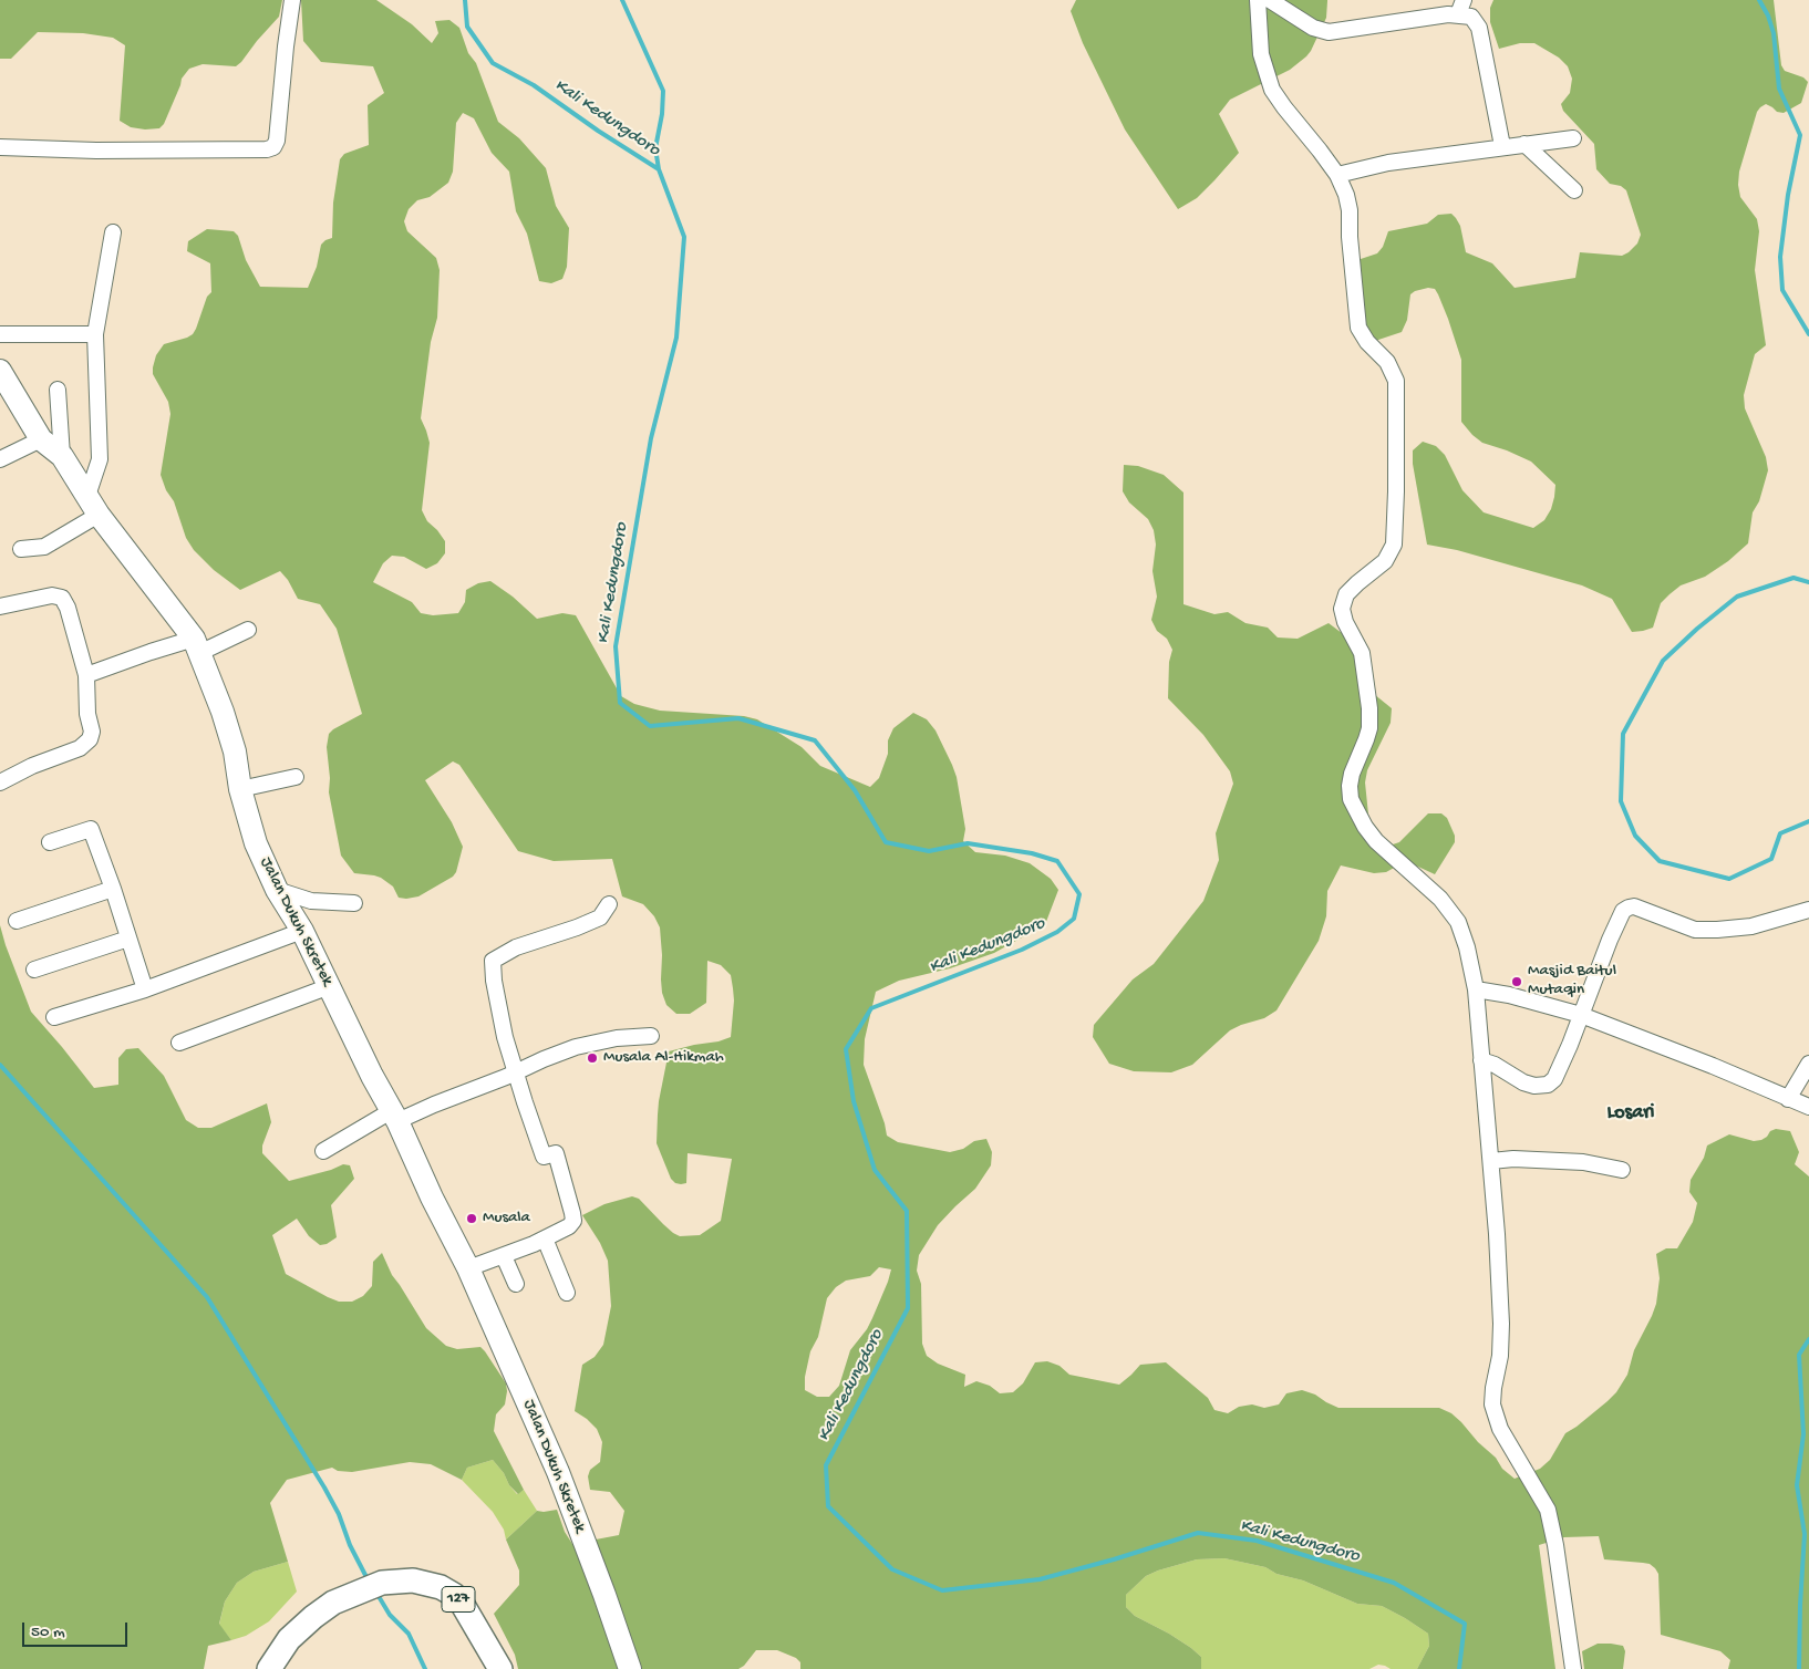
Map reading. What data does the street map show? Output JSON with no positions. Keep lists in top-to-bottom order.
{
  "streets": {
    "main road": ["127"],
    "street": ["Jalan Dukuh Skretek"]
  },
  "districts": ["Losari"],
  "water": ["Kali Kedungdoro"],
  "places": ["Masjid Baitul Mutaqin", "Musala Al-Hikmah", "Musala"],
  "scale_bar": "50 m"
}
